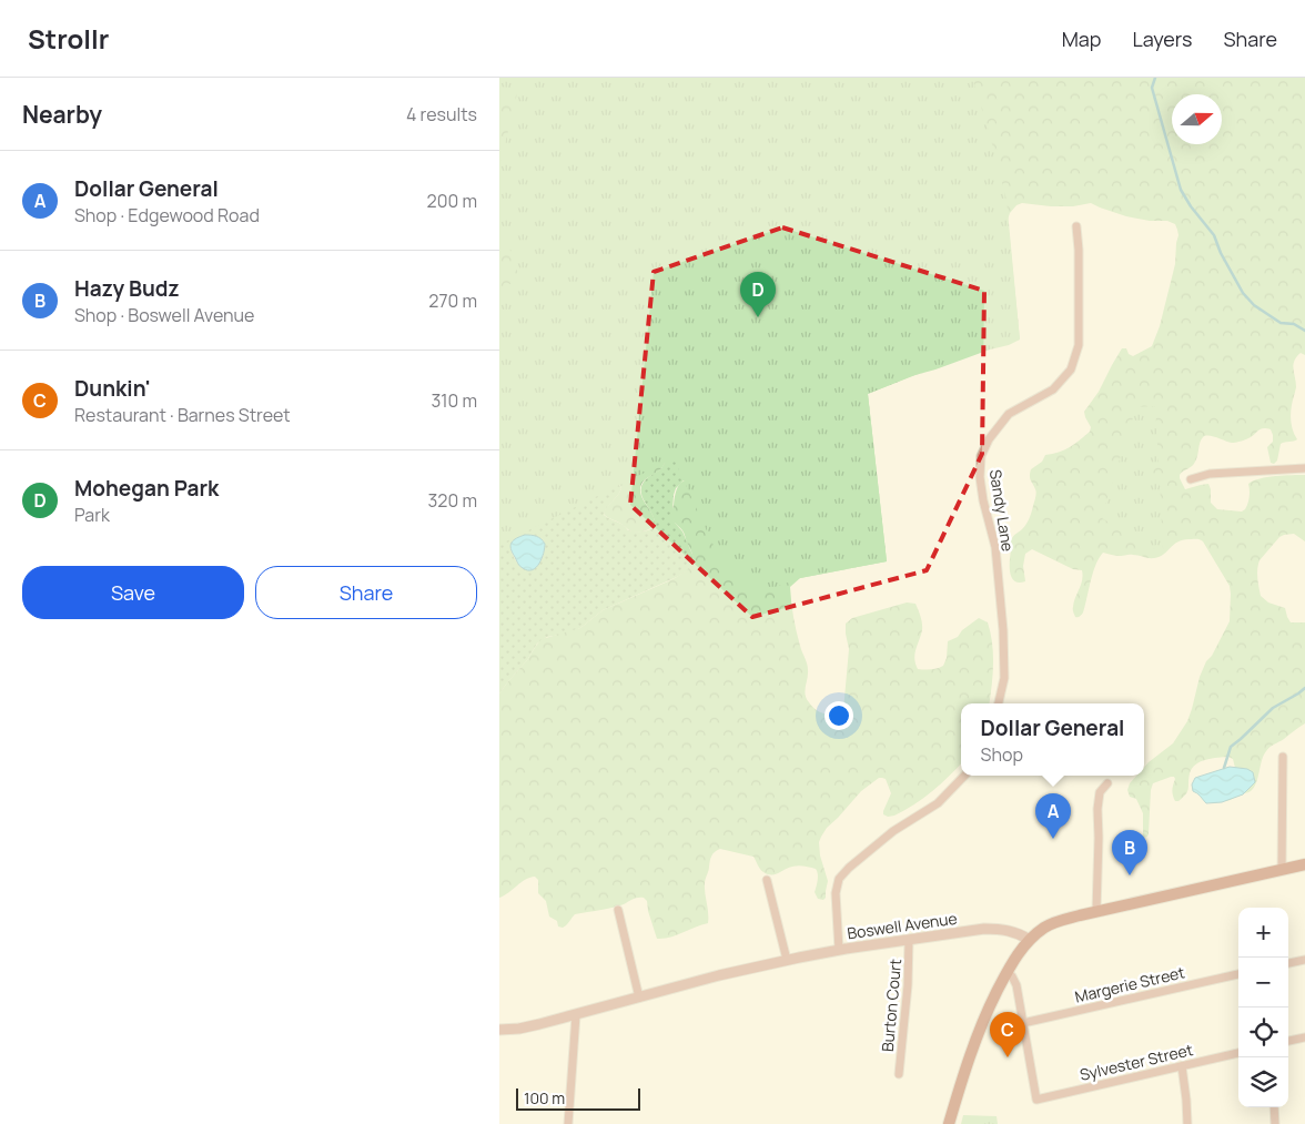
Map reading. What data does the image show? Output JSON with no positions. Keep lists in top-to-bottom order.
{
  "streets": {
    "street": [
      "Sandy Lane",
      "Boswell Avenue",
      "Margerie Street",
      "Burton Court",
      "Sylvester Street"
    ]
  },
  "crossings": [
    ["Boswell Avenue", "Burton Court"],
    ["Margerie Street", "Sylvester Street"]
  ],
  "scale_bar": "100 m",
  "north": "right",
  "page": {
    "header": "Strollr",
    "nav": ["Map", "Layers", "Share"],
    "heading": ["Nearby", "4 results"],
    "list": [
      {
        "mark": "A",
        "name": "Dollar General",
        "note": "Shop · Edgewood Road",
        "value": "200 m"
      },
      {
        "mark": "B",
        "name": "Hazy Budz",
        "note": "Shop · Boswell Avenue",
        "value": "270 m"
      },
      {
        "mark": "C",
        "name": "Dunkin'",
        "note": "Restaurant · Barnes Street",
        "value": "310 m"
      },
      {
        "mark": "D",
        "name": "Mohegan Park",
        "note": "Park",
        "value": "320 m"
      }
    ],
    "pins": [
      "D",
      "A",
      "B",
      "C"
    ],
    "buttons": ["Save", "Share"],
    "popup": ["Dollar General", "Shop"],
    "map_buttons": ["+", "−"],
    "scale": "100 m"
  }
}
